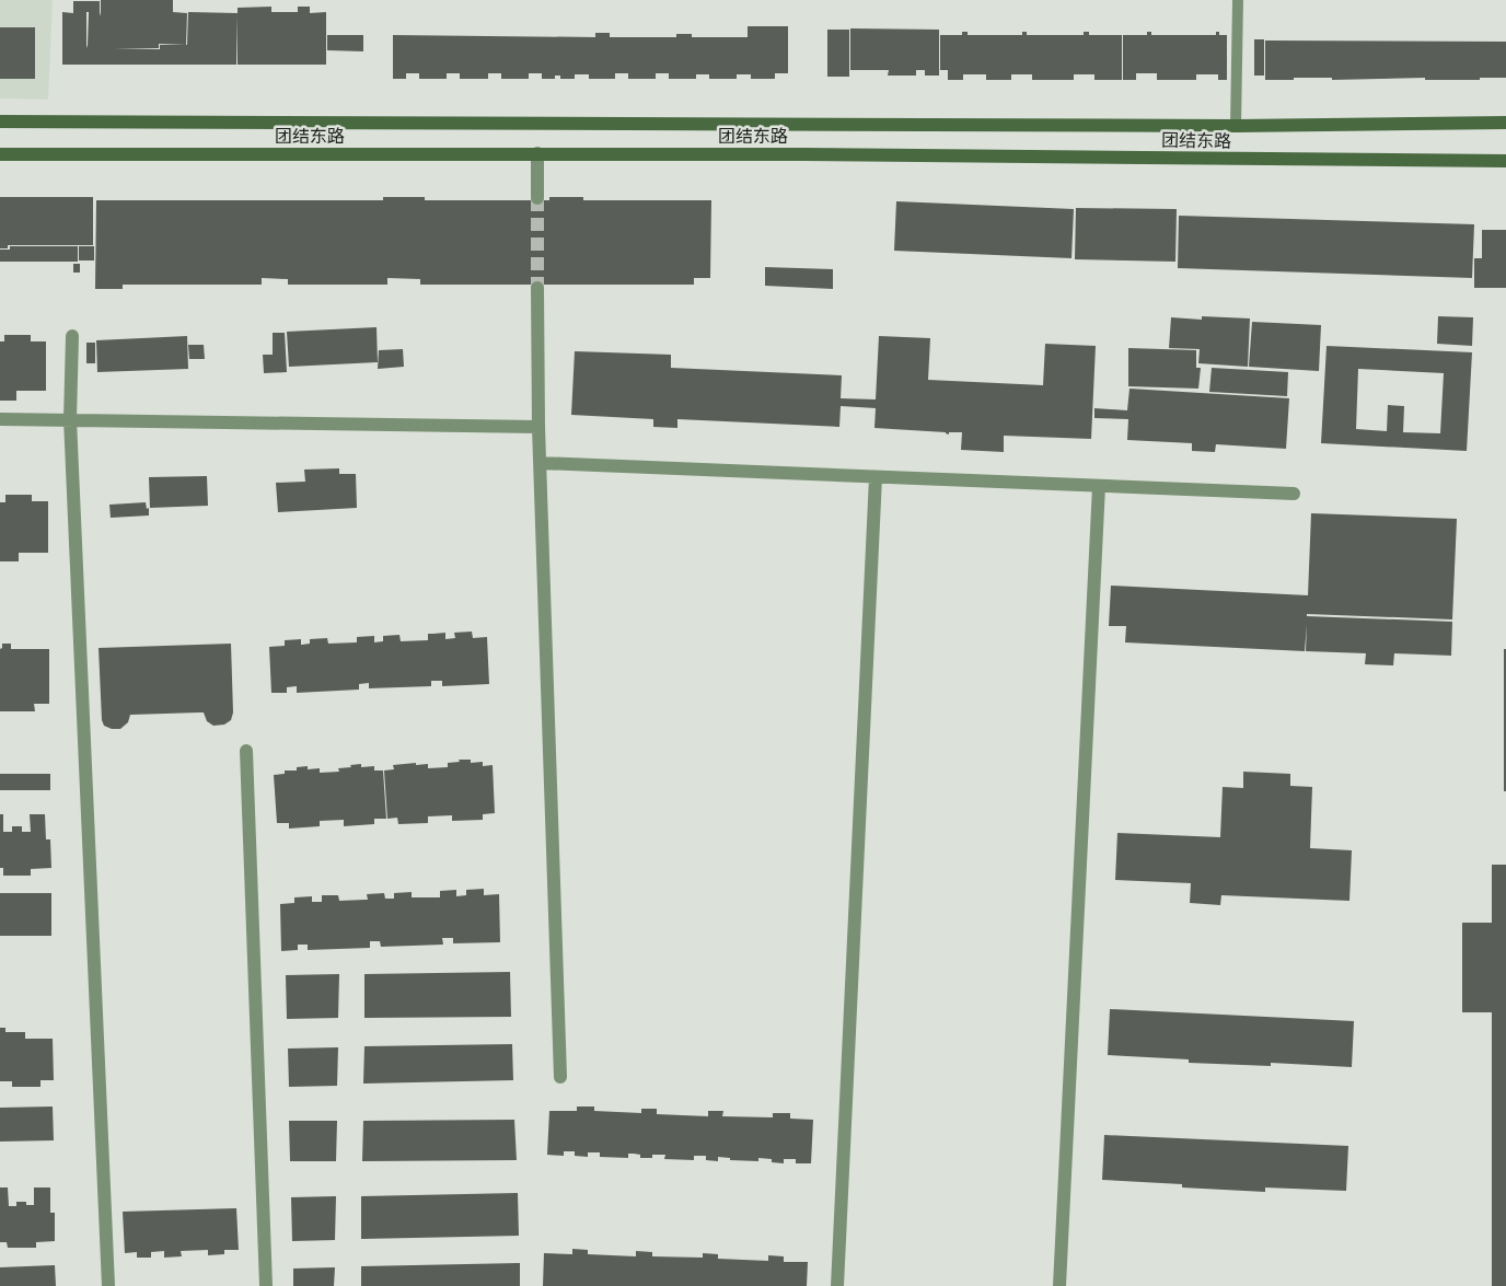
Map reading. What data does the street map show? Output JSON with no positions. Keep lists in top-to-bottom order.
{
  "streets": {
    "street": ["团结东路"]
  }
}
